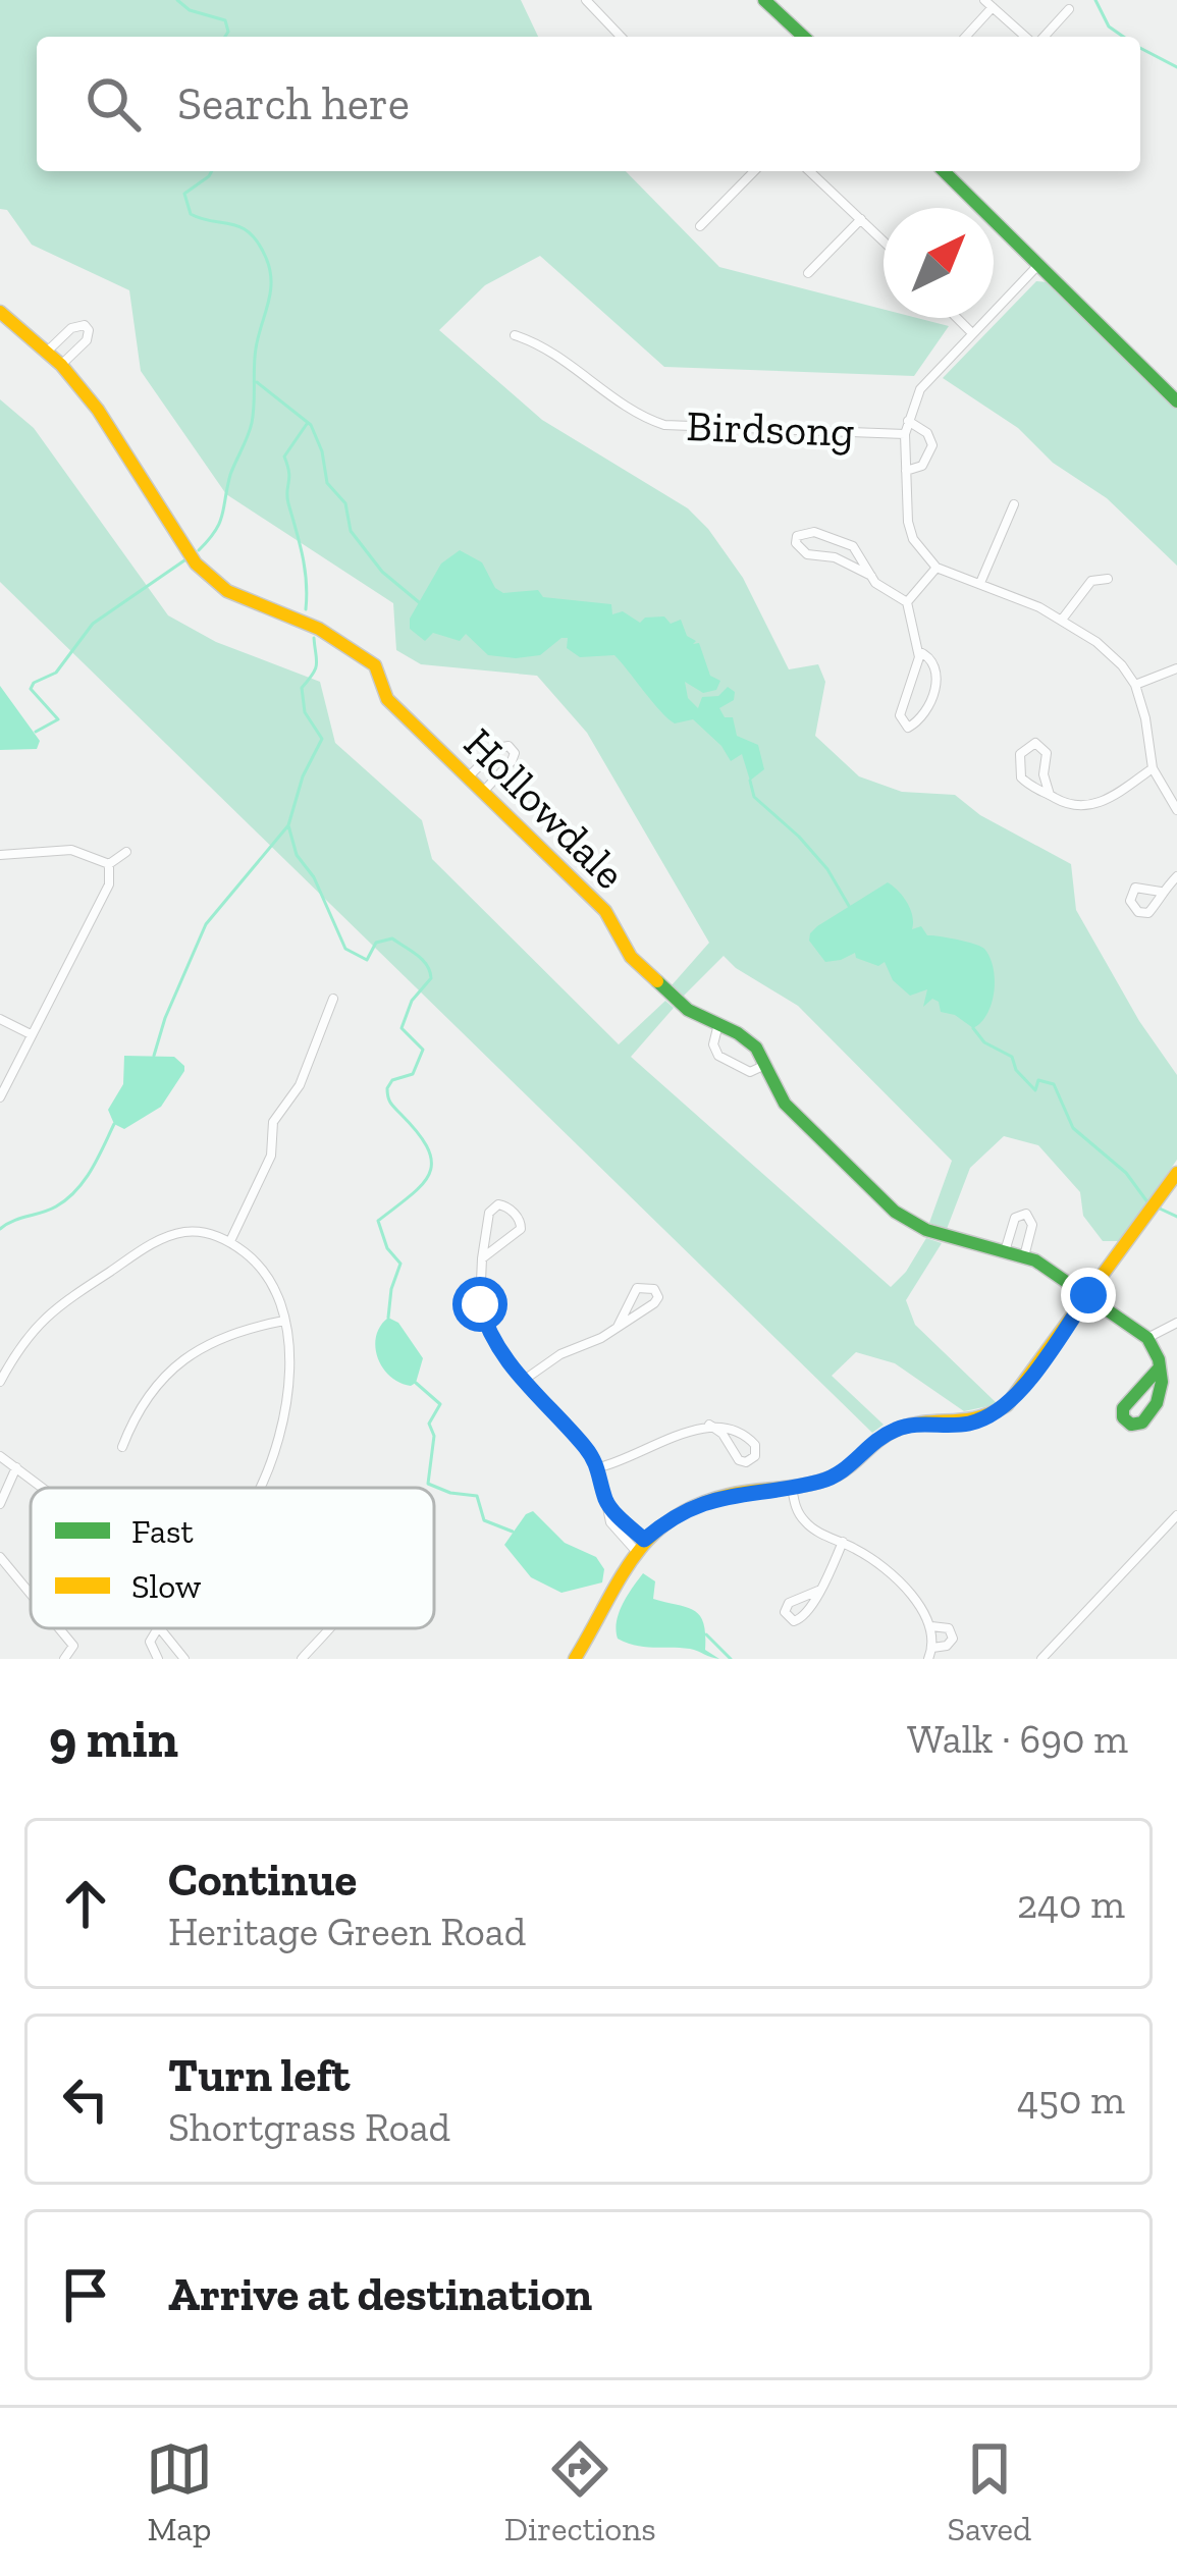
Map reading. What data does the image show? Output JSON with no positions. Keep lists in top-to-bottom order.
{
  "streets": {
    "street": ["Birdsong", "Hollowdale"]
  },
  "legend": ["Fast", "Slow"],
  "north": "top right",
  "page": {
    "search": "Search here",
    "heading": ["9 min", "Walk · 690 m"],
    "list": [
      ["Continue", "Heritage Green Road", "240 m"],
      ["Turn left", "Shortgrass Road", "450 m"],
      "Arrive at destination"
    ],
    "nav": ["Map", "Directions", "Saved"]
  }
}
